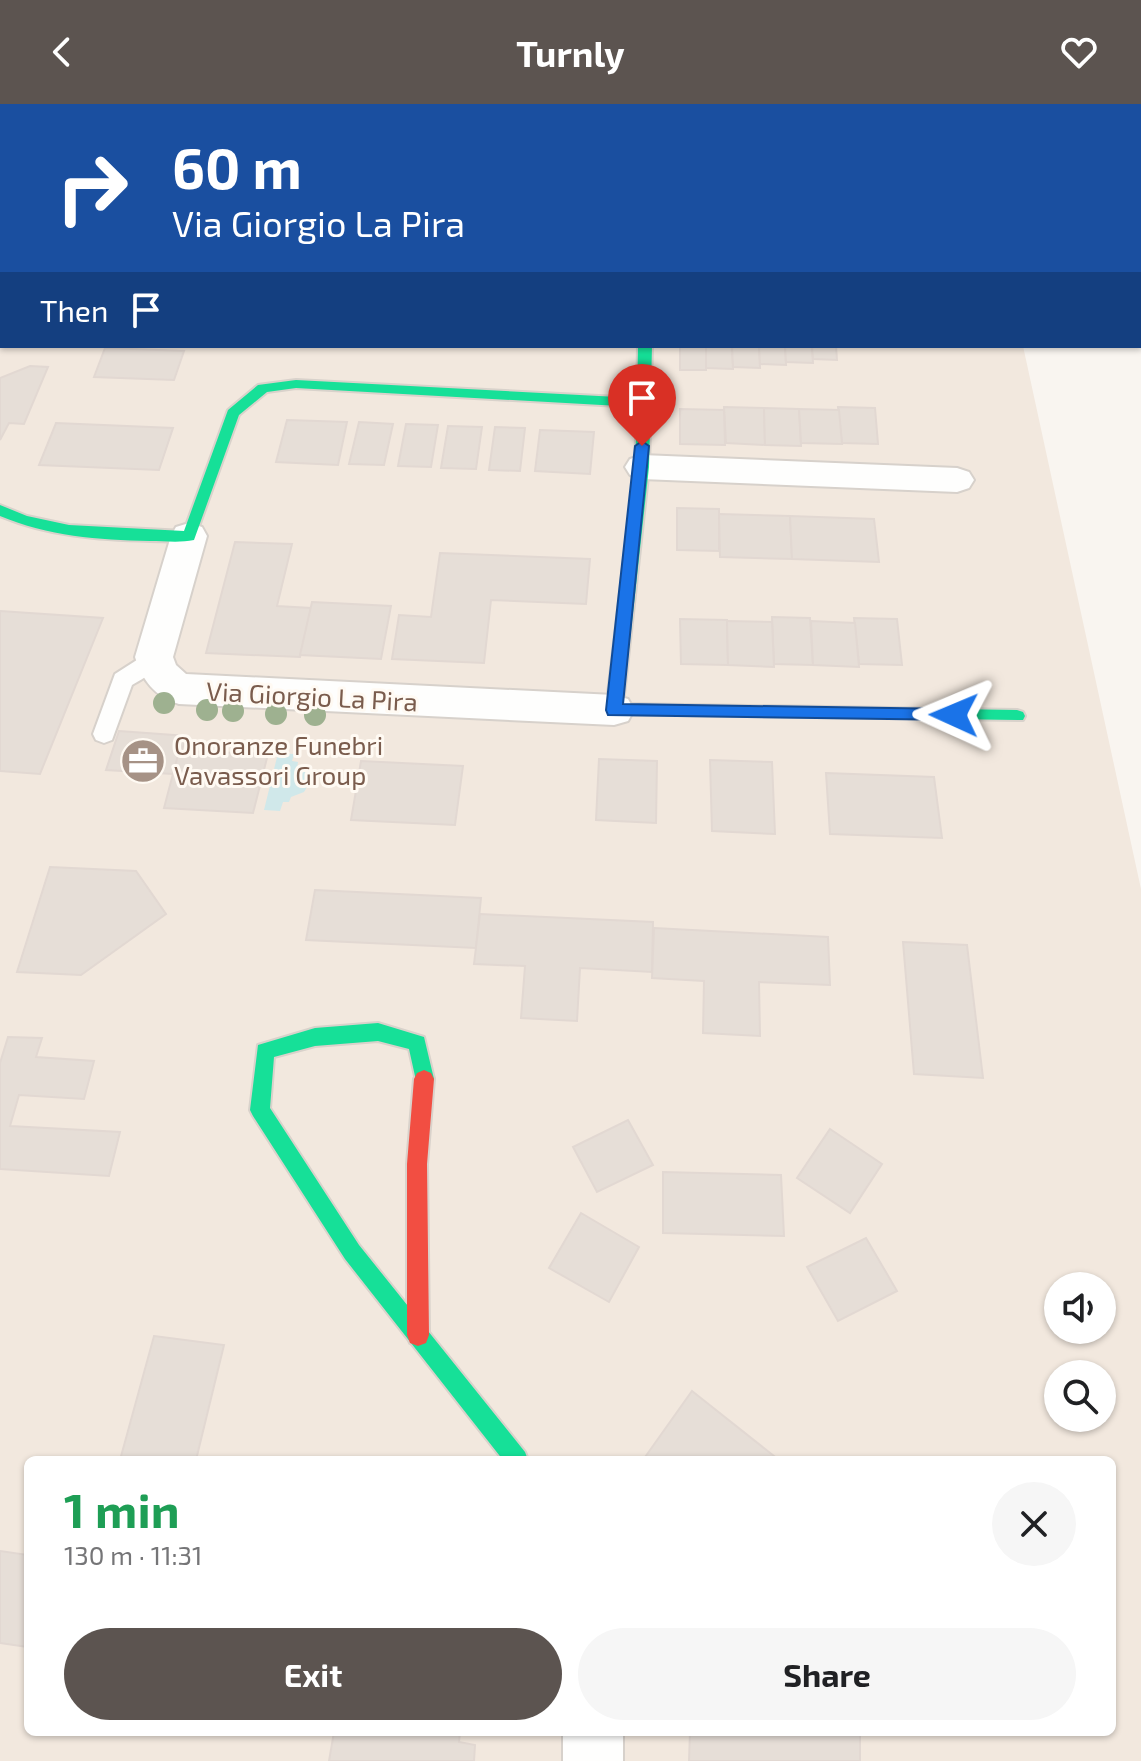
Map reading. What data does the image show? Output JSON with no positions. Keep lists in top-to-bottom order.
{
  "streets": {
    "street": ["Via Giorgio La Pira"]
  },
  "places": {
    "office": ["Onoranze Funebri Vavassori Group"]
  },
  "page": {
    "header": "Turnly",
    "turn": ["60 m", "Via Giorgio La Pira"],
    "then": "Then",
    "heading": ["1 min", "130 m · 11:31"],
    "buttons": ["Exit", "Share"]
  }
}
